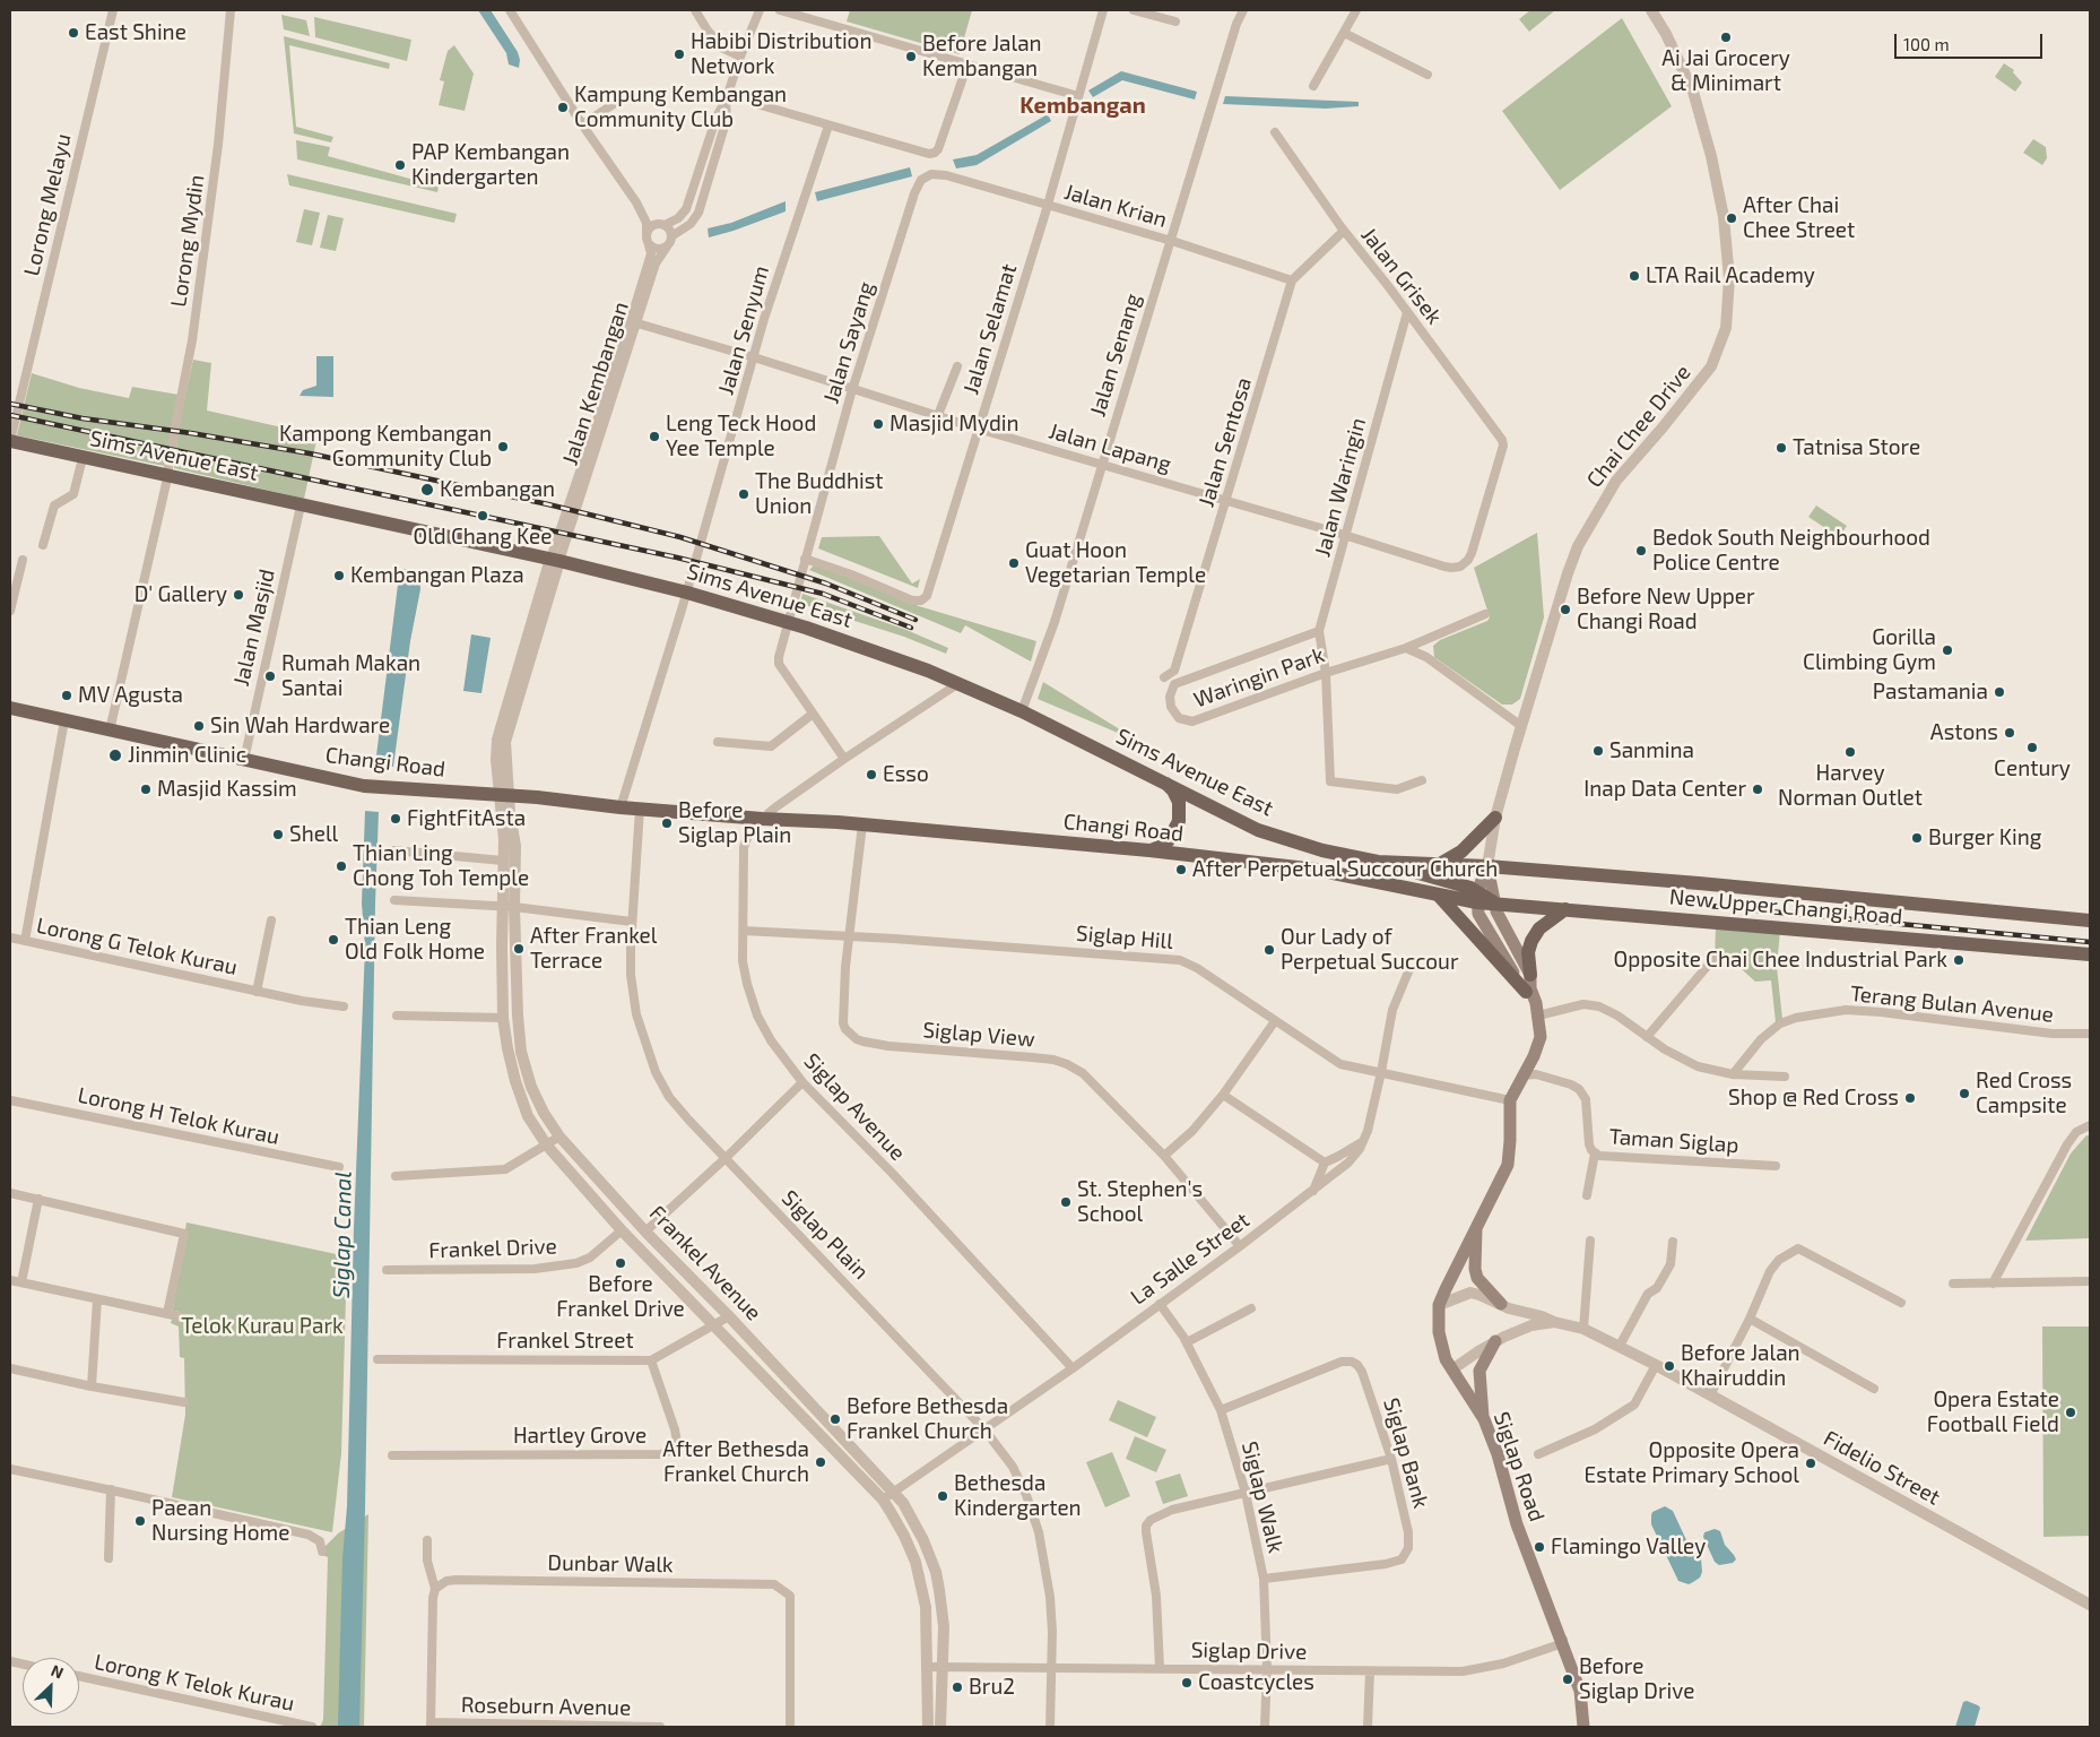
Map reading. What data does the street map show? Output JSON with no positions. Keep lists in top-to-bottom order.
{
  "streets": {
    "main road": [
      "Sims Avenue East",
      "Changi Road",
      "New Upper Changi Road",
      "Siglap Road"
    ],
    "street": [
      "Lorong Melayu",
      "Jalan Krian",
      "Lorong Mydin",
      "Jalan Grisek",
      "Jalan Selamat",
      "Jalan Senyum",
      "Jalan Sayang",
      "Jalan Senang",
      "Jalan Kembangan",
      "Chai Chee Drive",
      "Jalan Sentosa",
      "Jalan Lapang",
      "Jalan Waringin",
      "Jalan Masjid",
      "Waringin Park",
      "Siglap Hill",
      "Lorong G Telok Kurau",
      "Terang Bulan Avenue",
      "Siglap View",
      "Siglap Avenue",
      "Lorong H Telok Kurau",
      "Taman Siglap",
      "Siglap Plain",
      "Frankel Drive",
      "La Salle Street",
      "Frankel Avenue",
      "Frankel Street",
      "Hartley Grove",
      "Siglap Bank",
      "Fidelio Street",
      "Siglap Walk",
      "Dunbar Walk",
      "Siglap Drive",
      "Lorong K Telok Kurau",
      "Roseburn Avenue"
    ]
  },
  "crossings": [
    ["Lorong Melayu", "Sims Avenue East"],
    ["Jalan Krian", "Jalan Selamat"],
    ["Jalan Krian", "Jalan Sayang"],
    ["Jalan Krian", "Jalan Senang"],
    ["Jalan Krian", "Jalan Sentosa"],
    ["Lorong Mydin", "Sims Avenue East"],
    ["Lorong Mydin", "Changi Road"],
    ["Jalan Grisek", "Jalan Sentosa"],
    ["Jalan Grisek", "Jalan Lapang"],
    ["Jalan Grisek", "Jalan Waringin"],
    ["Jalan Selamat", "Jalan Sayang"],
    ["Jalan Selamat", "Jalan Lapang"],
    ["Jalan Senyum", "Jalan Lapang"],
    ["Jalan Senyum", "Sims Avenue East"],
    ["Jalan Senyum", "Changi Road"],
    ["Jalan Sayang", "Jalan Lapang"],
    ["Jalan Sayang", "Sims Avenue East"],
    ["Jalan Senang", "Jalan Lapang"],
    ["Jalan Senang", "Sims Avenue East"],
    ["Jalan Kembangan", "Jalan Lapang"],
    ["Jalan Kembangan", "Sims Avenue East"],
    ["Jalan Kembangan", "Changi Road"],
    ["Jalan Kembangan", "Frankel Avenue"],
    ["Chai Chee Drive", "Sims Avenue East"],
    ["Chai Chee Drive", "New Upper Changi Road"],
    ["Chai Chee Drive", "Siglap Road"],
    ["Jalan Sentosa", "Jalan Lapang"],
    ["Jalan Lapang", "Jalan Waringin"],
    ["Sims Avenue East", "Jalan Masjid"],
    ["Sims Avenue East", "New Upper Changi Road"],
    ["Sims Avenue East", "Siglap Road"],
    ["Jalan Waringin", "Waringin Park"],
    ["Jalan Masjid", "Changi Road"],
    ["Changi Road", "Siglap View"],
    ["Changi Road", "Siglap Avenue"],
    ["Changi Road", "Siglap Plain"],
    ["Changi Road", "Frankel Avenue"],
    ["New Upper Changi Road", "Siglap Road"],
    ["Siglap Hill", "Siglap View"],
    ["Siglap Hill", "Siglap Avenue"],
    ["Siglap Hill", "La Salle Street"],
    ["Siglap Hill", "Siglap Road"],
    ["Siglap View", "La Salle Street"],
    ["Siglap Avenue", "La Salle Street"],
    ["Taman Siglap", "Siglap Road"],
    ["Siglap Plain", "La Salle Street"],
    ["Siglap Plain", "Siglap Drive"],
    ["Frankel Drive", "Frankel Avenue"],
    ["La Salle Street", "Frankel Avenue"],
    ["La Salle Street", "Siglap Walk"],
    ["Frankel Avenue", "Frankel Street"],
    ["Frankel Avenue", "Siglap Drive"],
    ["Frankel Street", "Hartley Grove"],
    ["Siglap Bank", "Siglap Walk"],
    ["Siglap Road", "Fidelio Street"],
    ["Siglap Road", "Siglap Drive"],
    ["Siglap Walk", "Siglap Drive"]
  ],
  "districts": ["Kembangan"],
  "water": ["Siglap Canal"],
  "parks": ["Telok Kurau Park"],
  "places": [
    "East Shine",
    "Ai Jai Grocery & Minimart",
    "Habibi Distribution Network",
    "Before Jalan Kembangan",
    "Kampung Kembangan Community Club",
    "PAP Kembangan Kindergarten",
    "After Chai Chee Street",
    "LTA Rail Academy",
    "Masjid Mydin",
    "Leng Teck Hood Yee Temple",
    "Kampong Kembangan Community Club",
    "Tatnisa Store",
    "Kembangan",
    "The Buddhist Union",
    "Old Chang Kee",
    "Bedok South Neighbourhood Police Centre",
    "Guat Hoon Vegetarian Temple",
    "Kembangan Plaza",
    "D' Gallery",
    "Before New Upper Changi Road",
    "Gorilla Climbing Gym",
    "Rumah Makan Santai",
    "Pastamania",
    "MV Agusta",
    "Sin Wah Hardware",
    "Astons",
    "Century",
    "Sanmina",
    "Harvey Norman Outlet",
    "Jinmin Clinic",
    "Esso",
    "Masjid Kassim",
    "Inap Data Center",
    "FightFitAsta",
    "Before Siglap Plain",
    "Shell",
    "Burger King",
    "Thian Ling Chong Toh Temple",
    "After Perpetual Succour Church",
    "Thian Leng Old Folk Home",
    "After Frankel Terrace",
    "Our Lady of Perpetual Succour",
    "Opposite Chai Chee Industrial Park",
    "Red Cross Campsite",
    "Shop @ Red Cross",
    "St. Stephen's School",
    "Before Frankel Drive",
    "Before Jalan Khairuddin",
    "Opera Estate Football Field",
    "Before Bethesda Frankel Church",
    "After Bethesda Frankel Church",
    "Opposite Opera Estate Primary School",
    "Bethesda Kindergarten",
    "Paean Nursing Home",
    "Flamingo Valley",
    "Before Siglap Drive",
    "Coastcycles",
    "Bru2"
  ],
  "scale_bar": "100 m",
  "north": "top right"
}
